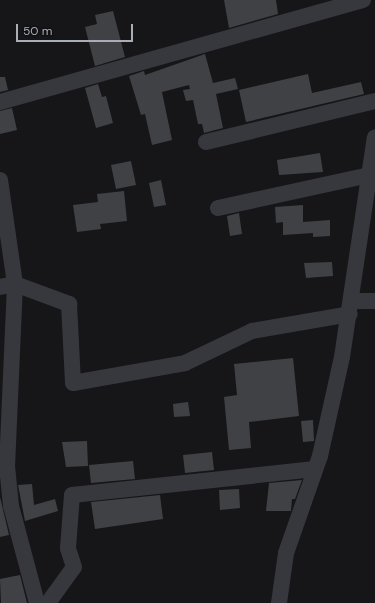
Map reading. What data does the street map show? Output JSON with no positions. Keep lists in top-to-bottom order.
{
  "scale_bar": "50 m"
}
